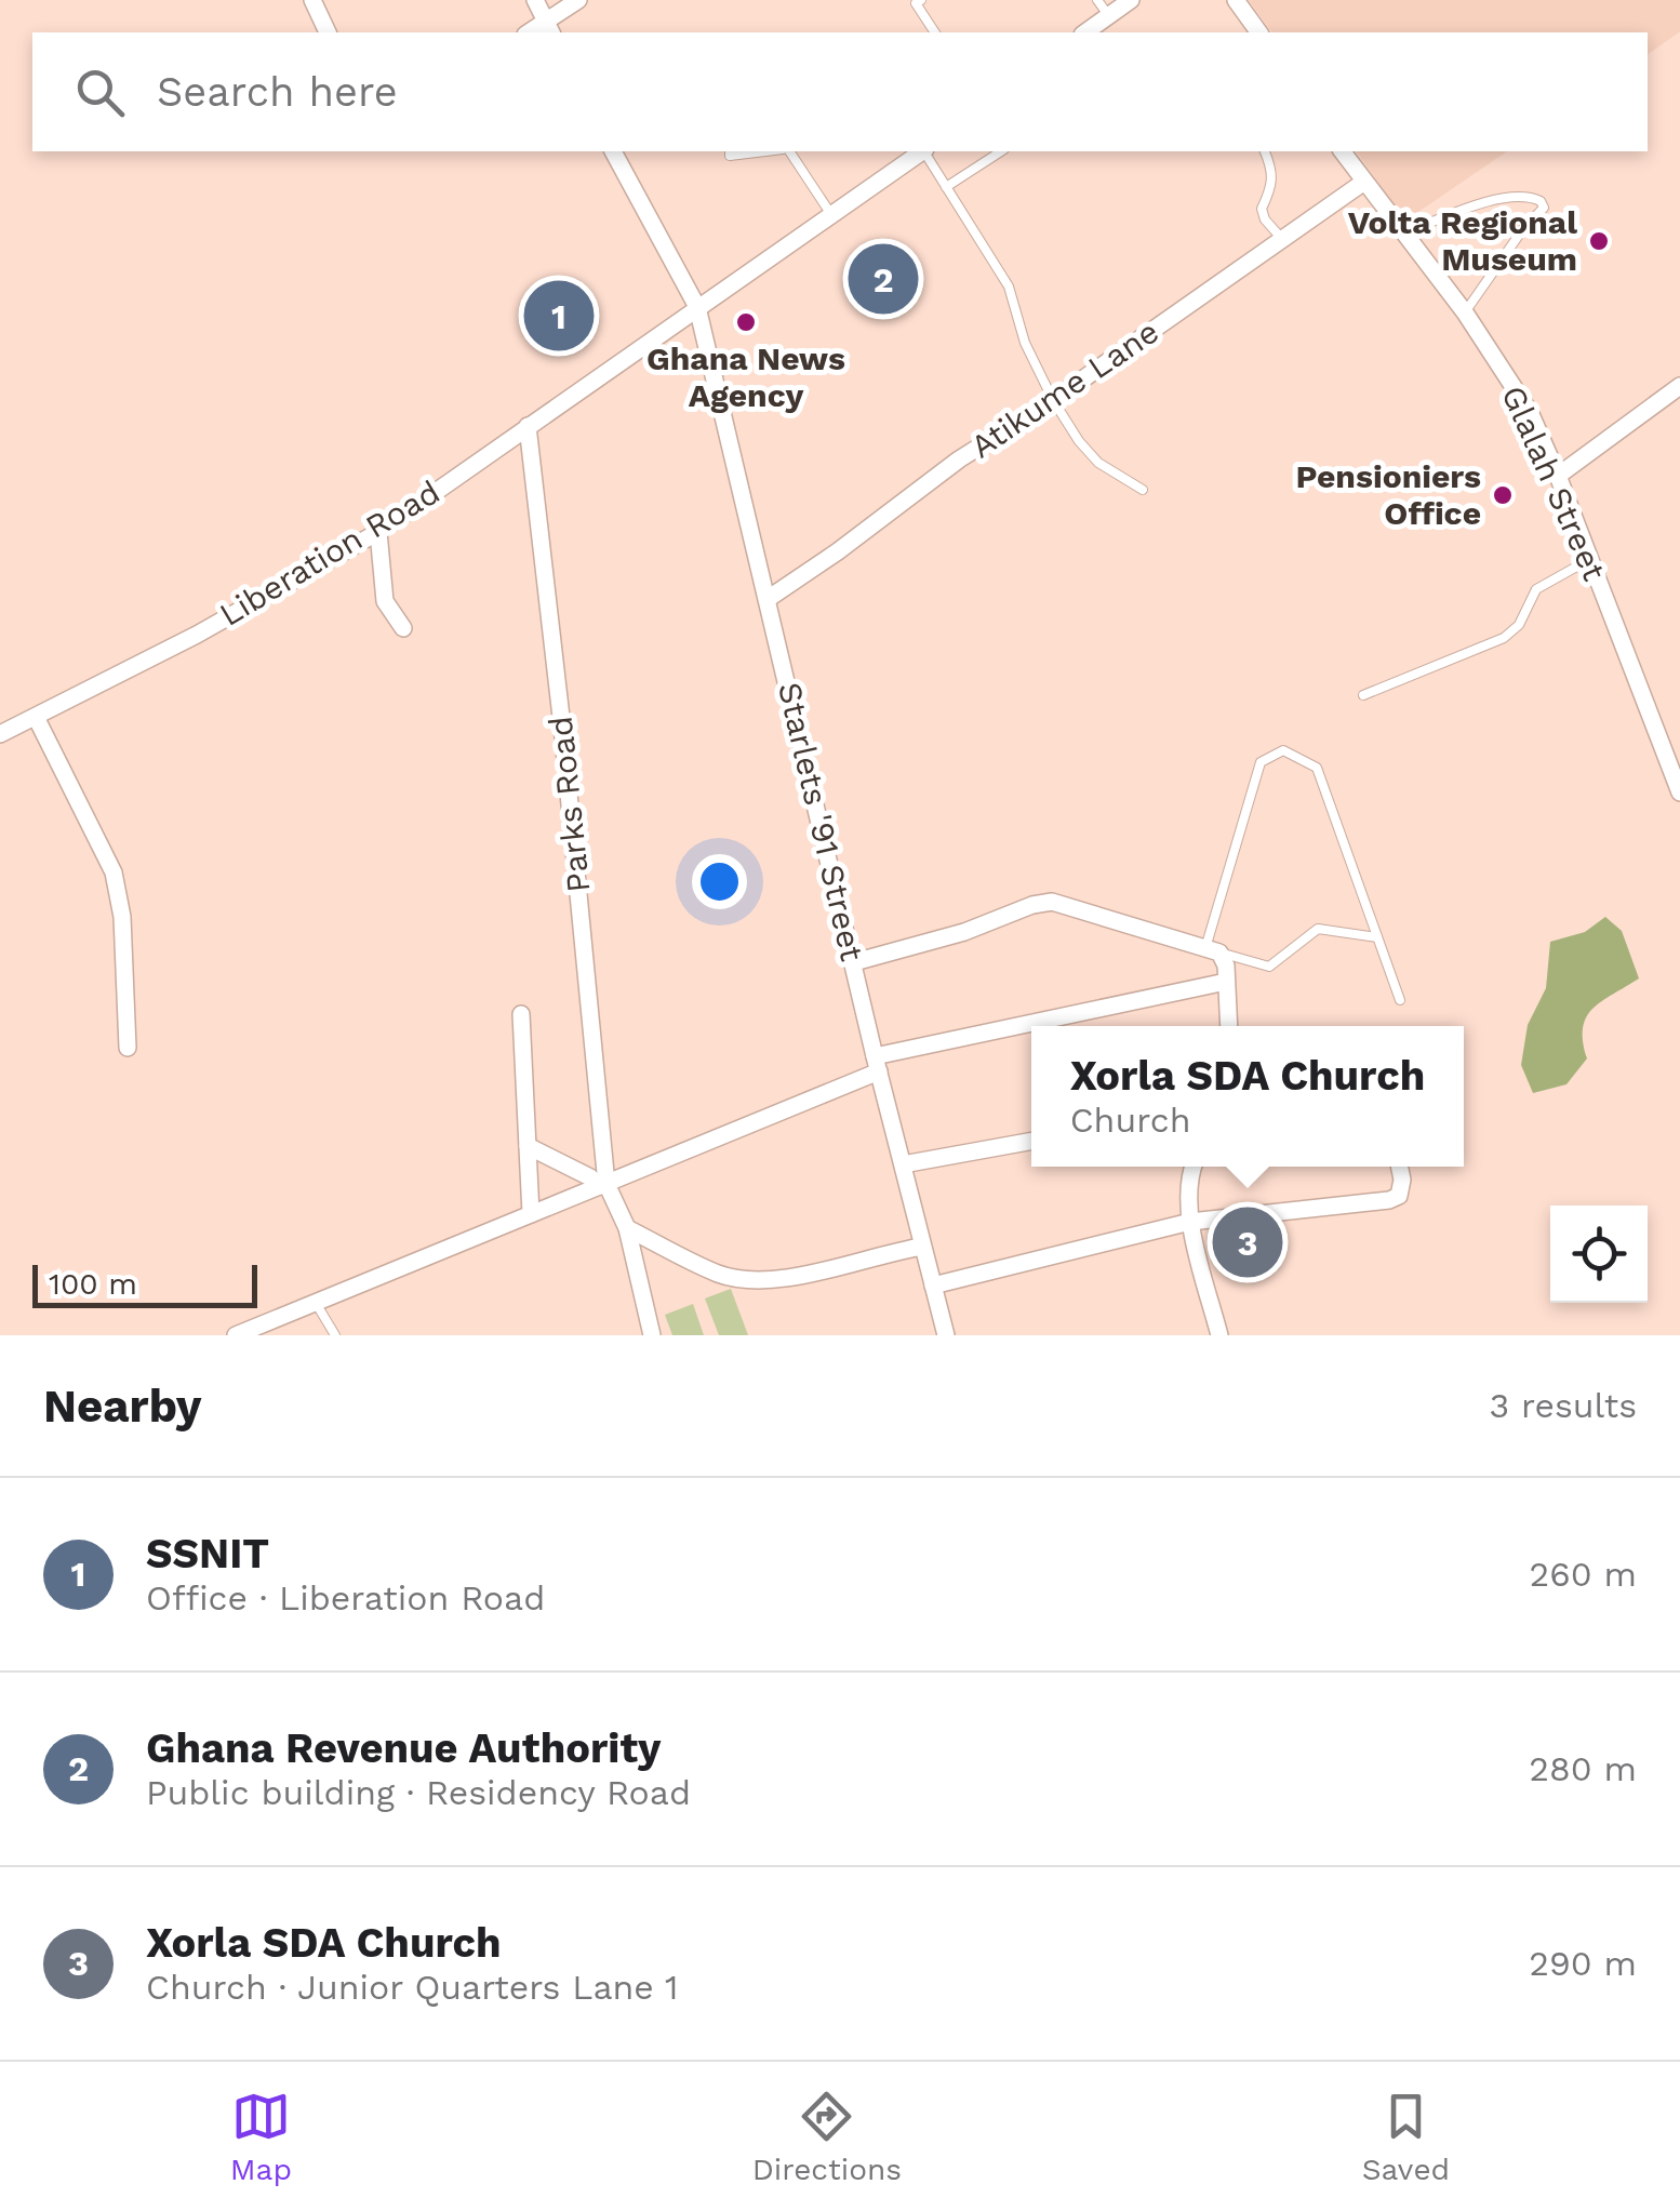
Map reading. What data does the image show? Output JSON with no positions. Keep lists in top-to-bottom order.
{
  "streets": {
    "street": [
      "Atikume Lane",
      "Glalah Street",
      "Liberation Road",
      "Parks Road",
      "Starlets '91 Street"
    ]
  },
  "crossings": [
    ["Atikume Lane", "Glalah Street"],
    ["Atikume Lane", "Starlets '91 Street"],
    ["Liberation Road", "Parks Road"],
    ["Liberation Road", "Starlets '91 Street"]
  ],
  "places": ["Volta Regional Museum", "Ghana News Agency", "Pensioniers Office"],
  "scale_bar": "100 m",
  "page": {
    "search": "Search here",
    "pins": ["2", "1", "3"],
    "popup": ["Xorla SDA Church", "Church"],
    "scale": "100 m",
    "heading": ["Nearby", "3 results"],
    "list": [
      {
        "mark": "1",
        "name": "SSNIT",
        "note": "Office · Liberation Road",
        "value": "260 m"
      },
      {
        "mark": "2",
        "name": "Ghana Revenue Authority",
        "note": "Public building · Residency Road",
        "value": "280 m"
      },
      {
        "mark": "3",
        "name": "Xorla SDA Church",
        "note": "Church · Junior Quarters Lane 1",
        "value": "290 m"
      }
    ],
    "nav": ["Map", "Directions", "Saved"]
  }
}
